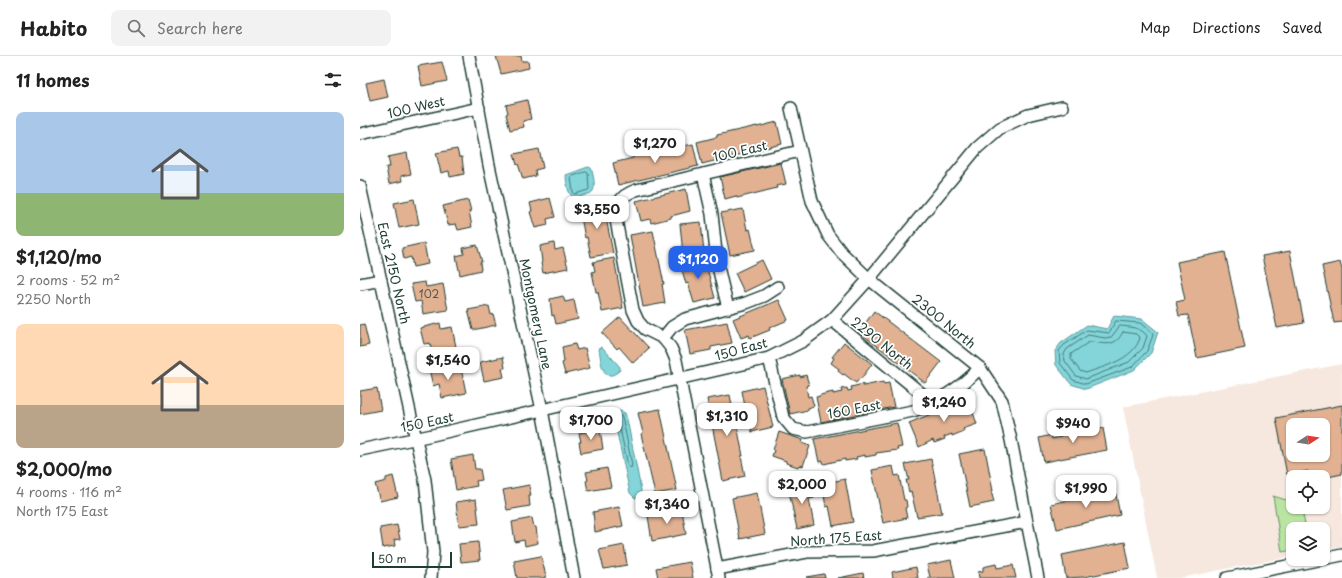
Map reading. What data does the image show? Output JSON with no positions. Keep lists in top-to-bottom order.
{
  "streets": {
    "street": [
      "100 West",
      "100 East",
      "East 2150 North",
      "Montgomery Lane",
      "2300 North",
      "2290 North",
      "150 East",
      "160 East",
      "North 175 East"
    ]
  },
  "crossings": [
    ["100 West", "Montgomery Lane"],
    ["100 East", "2300 North"],
    ["East 2150 North", "150 East"],
    ["Montgomery Lane", "150 East"],
    ["2300 North", "150 East"],
    ["2300 North", "160 East"],
    ["2300 North", "North 175 East"],
    ["2290 North", "150 East"],
    ["2290 North", "160 East"],
    ["150 East", "160 East"]
  ],
  "house_numbers": ["102"],
  "scale_bar": "50 m",
  "north": "right",
  "page": {
    "header": "Habito",
    "search": "Search here",
    "nav": ["Map", "Directions", "Saved"],
    "heading": "11 homes",
    "list": [
      {
        "name": "$1,120/mo",
        "note": "2 rooms · 52 m² · 2250 North"
      },
      {
        "name": "$2,000/mo",
        "note": "4 rooms · 116 m² · North 175 East"
      }
    ],
    "price": [
      "$1,270",
      "$3,550",
      "$1,120",
      "$1,540",
      "$1,240",
      "$1,310",
      "$1,700",
      "$940",
      "$2,000",
      "$1,990",
      "$1,340"
    ],
    "scale": "50 m"
  }
}
